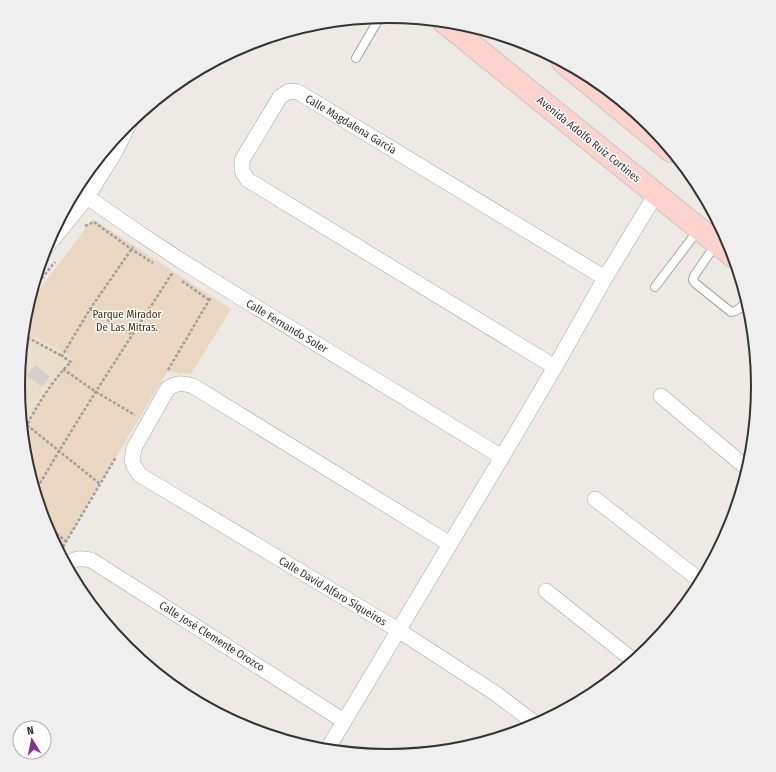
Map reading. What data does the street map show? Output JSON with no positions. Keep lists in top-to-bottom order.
{
  "streets": {
    "main road": ["Avenida Adolfo Ruíz Cortines"],
    "street": [
      "Calle Magdalena García",
      "Calle Fernando Soler",
      "Calle David Alfaro Siqueiros",
      "Calle José Clemente Orozco"
    ]
  },
  "parks": ["Parque Mirador De Las Mitras."],
  "north": "top"
}
